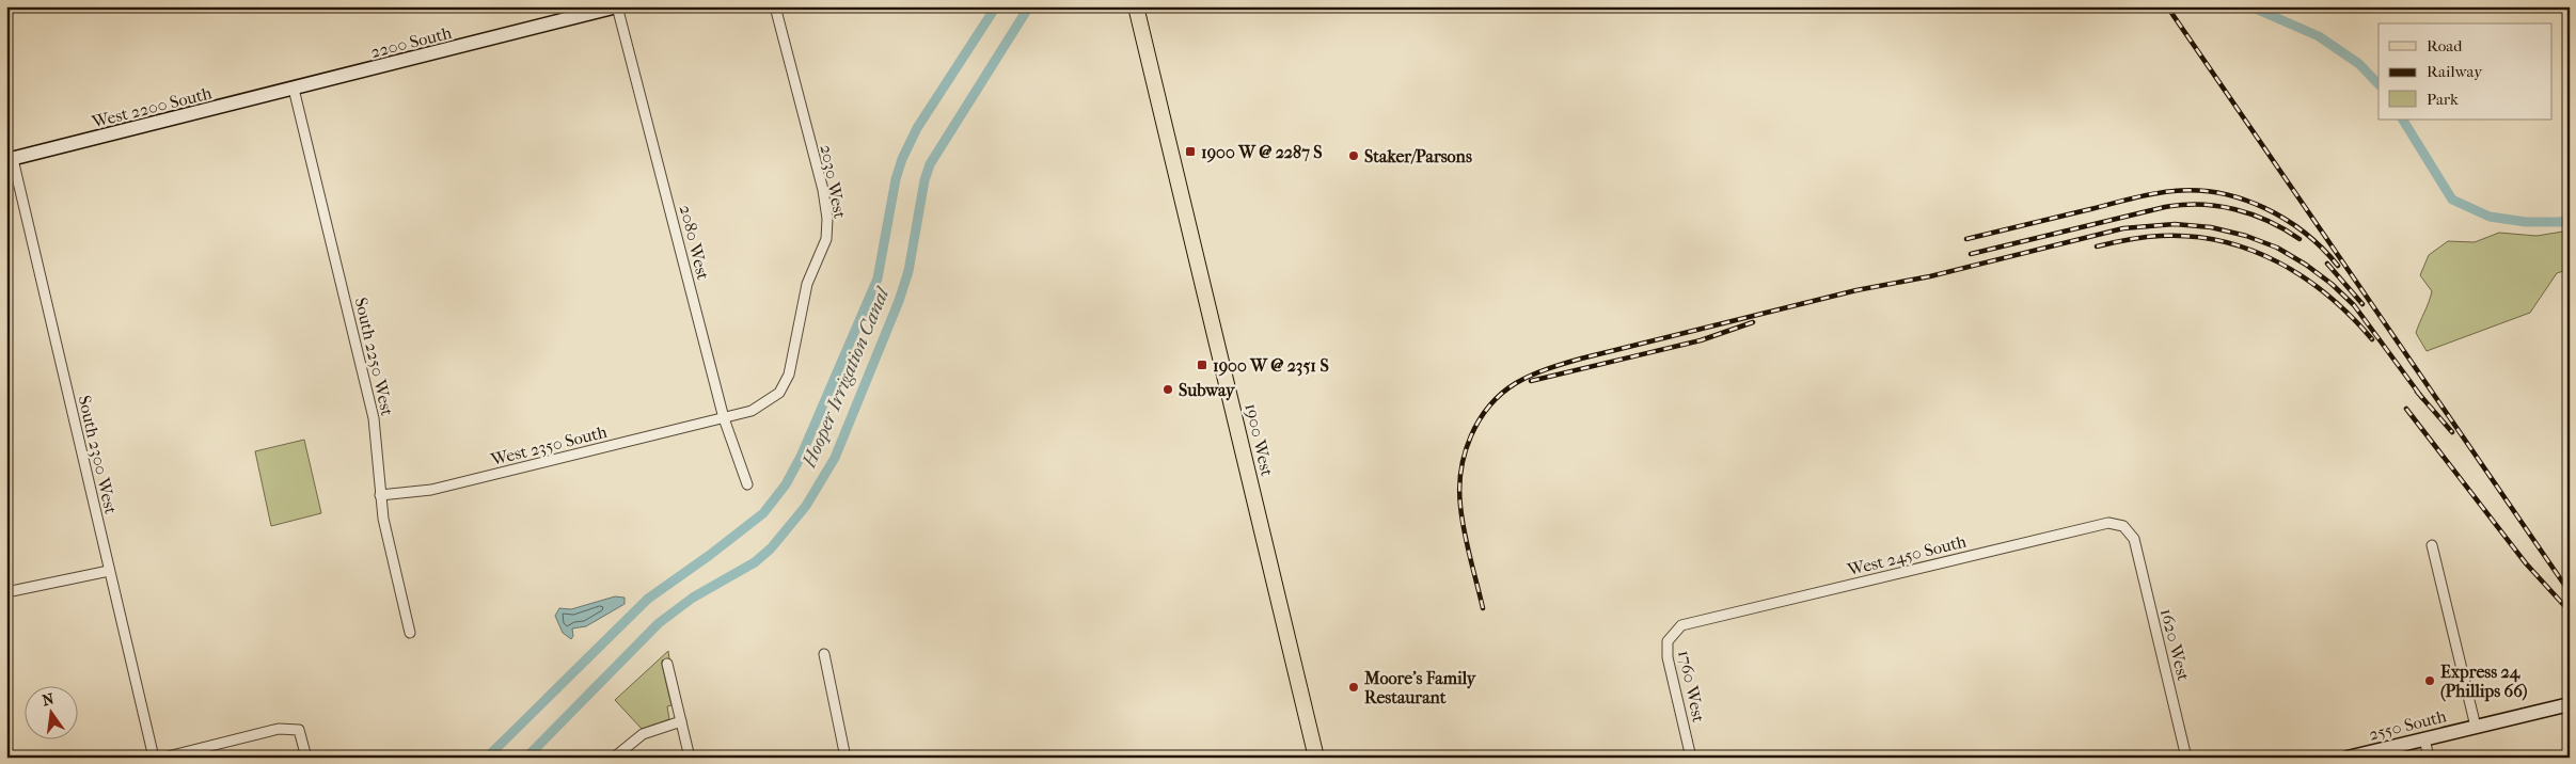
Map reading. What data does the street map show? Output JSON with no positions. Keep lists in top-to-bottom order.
{
  "streets": {
    "main road": ["1900 West"],
    "street": [
      "2200 South",
      "West 2200 South",
      "2030 West",
      "2080 West",
      "South 2250 West",
      "West 2350 South",
      "South 2300 West",
      "West 2450 South",
      "1620 West",
      "1760 West",
      "2550 South"
    ]
  },
  "crossings": [
    ["2200 South", "West 2200 South"],
    ["2200 South", "2080 West"],
    ["2200 South", "South 2250 West"],
    ["West 2200 South", "South 2250 West"],
    ["West 2200 South", "South 2300 West"],
    ["2030 West", "2080 West"],
    ["2030 West", "West 2350 South"],
    ["2080 West", "West 2350 South"],
    ["South 2250 West", "West 2350 South"],
    ["West 2450 South", "1620 West"],
    ["West 2450 South", "1760 West"]
  ],
  "water": ["Hooper Irrigation Canal"],
  "places": {
    "transit": ["1900 W @ 2287 S", "1900 W @ 2351 S"],
    "other": [
      "Staker/Parsons",
      "Subway",
      "Express 24 (Phillips 66)",
      "Moore's Family Restaurant"
    ]
  },
  "legend": ["Road", "Railway", "Park"],
  "north": "top"
}
